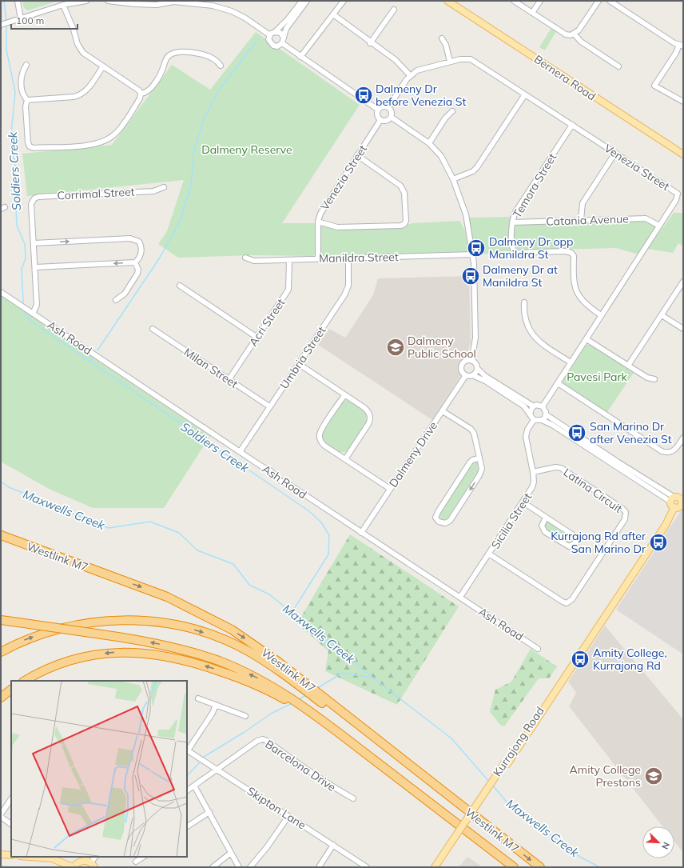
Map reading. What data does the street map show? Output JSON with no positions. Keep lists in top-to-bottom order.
{
  "streets": {
    "highway": ["Westlink M7"],
    "main road": ["Bernera Road", "Kurrajong Road"],
    "street": [
      "Venezia Street",
      "Temora Street",
      "Corrimal Street",
      "Catania Avenue",
      "Manildra Street",
      "Acri Street",
      "Ash Road",
      "Umbria Street",
      "Milan Street",
      "Dalmeny Drive",
      "Latina Circuit",
      "Sicilia Street",
      "Barcelona Drive",
      "Skipton Lane"
    ]
  },
  "crossings": [
    ["Venezia Street", "Temora Street"],
    ["Venezia Street", "Catania Avenue"],
    ["Venezia Street", "Manildra Street"],
    ["Venezia Street", "Sicilia Street"],
    ["Temora Street", "Catania Avenue"],
    ["Manildra Street", "Acri Street"],
    ["Manildra Street", "Umbria Street"],
    ["Acri Street", "Milan Street"],
    ["Ash Road", "Umbria Street"],
    ["Ash Road", "Dalmeny Drive"],
    ["Ash Road", "Sicilia Street"],
    ["Umbria Street", "Milan Street"],
    ["Latina Circuit", "Sicilia Street"],
    ["Barcelona Drive", "Skipton Lane"]
  ],
  "water": ["Soldiers Creek", "Maxwells Creek"],
  "parks": ["Dalmeny Reserve", "Pavesi Park"],
  "places": {
    "bus stop": [
      "Dalmeny Dr before Venezia St",
      "Dalmeny Dr opp Manildra St",
      "Dalmeny Dr at Manildra St",
      "San Marino Dr after Venezia St",
      "Kurrajong Rd after San Marino Dr",
      "Amity College, Kurrajong Rd"
    ],
    "school or university": ["Dalmeny Public School", "Amity College Prestons"]
  },
  "scale_bar": "100 m",
  "north": "bottom right"
}
